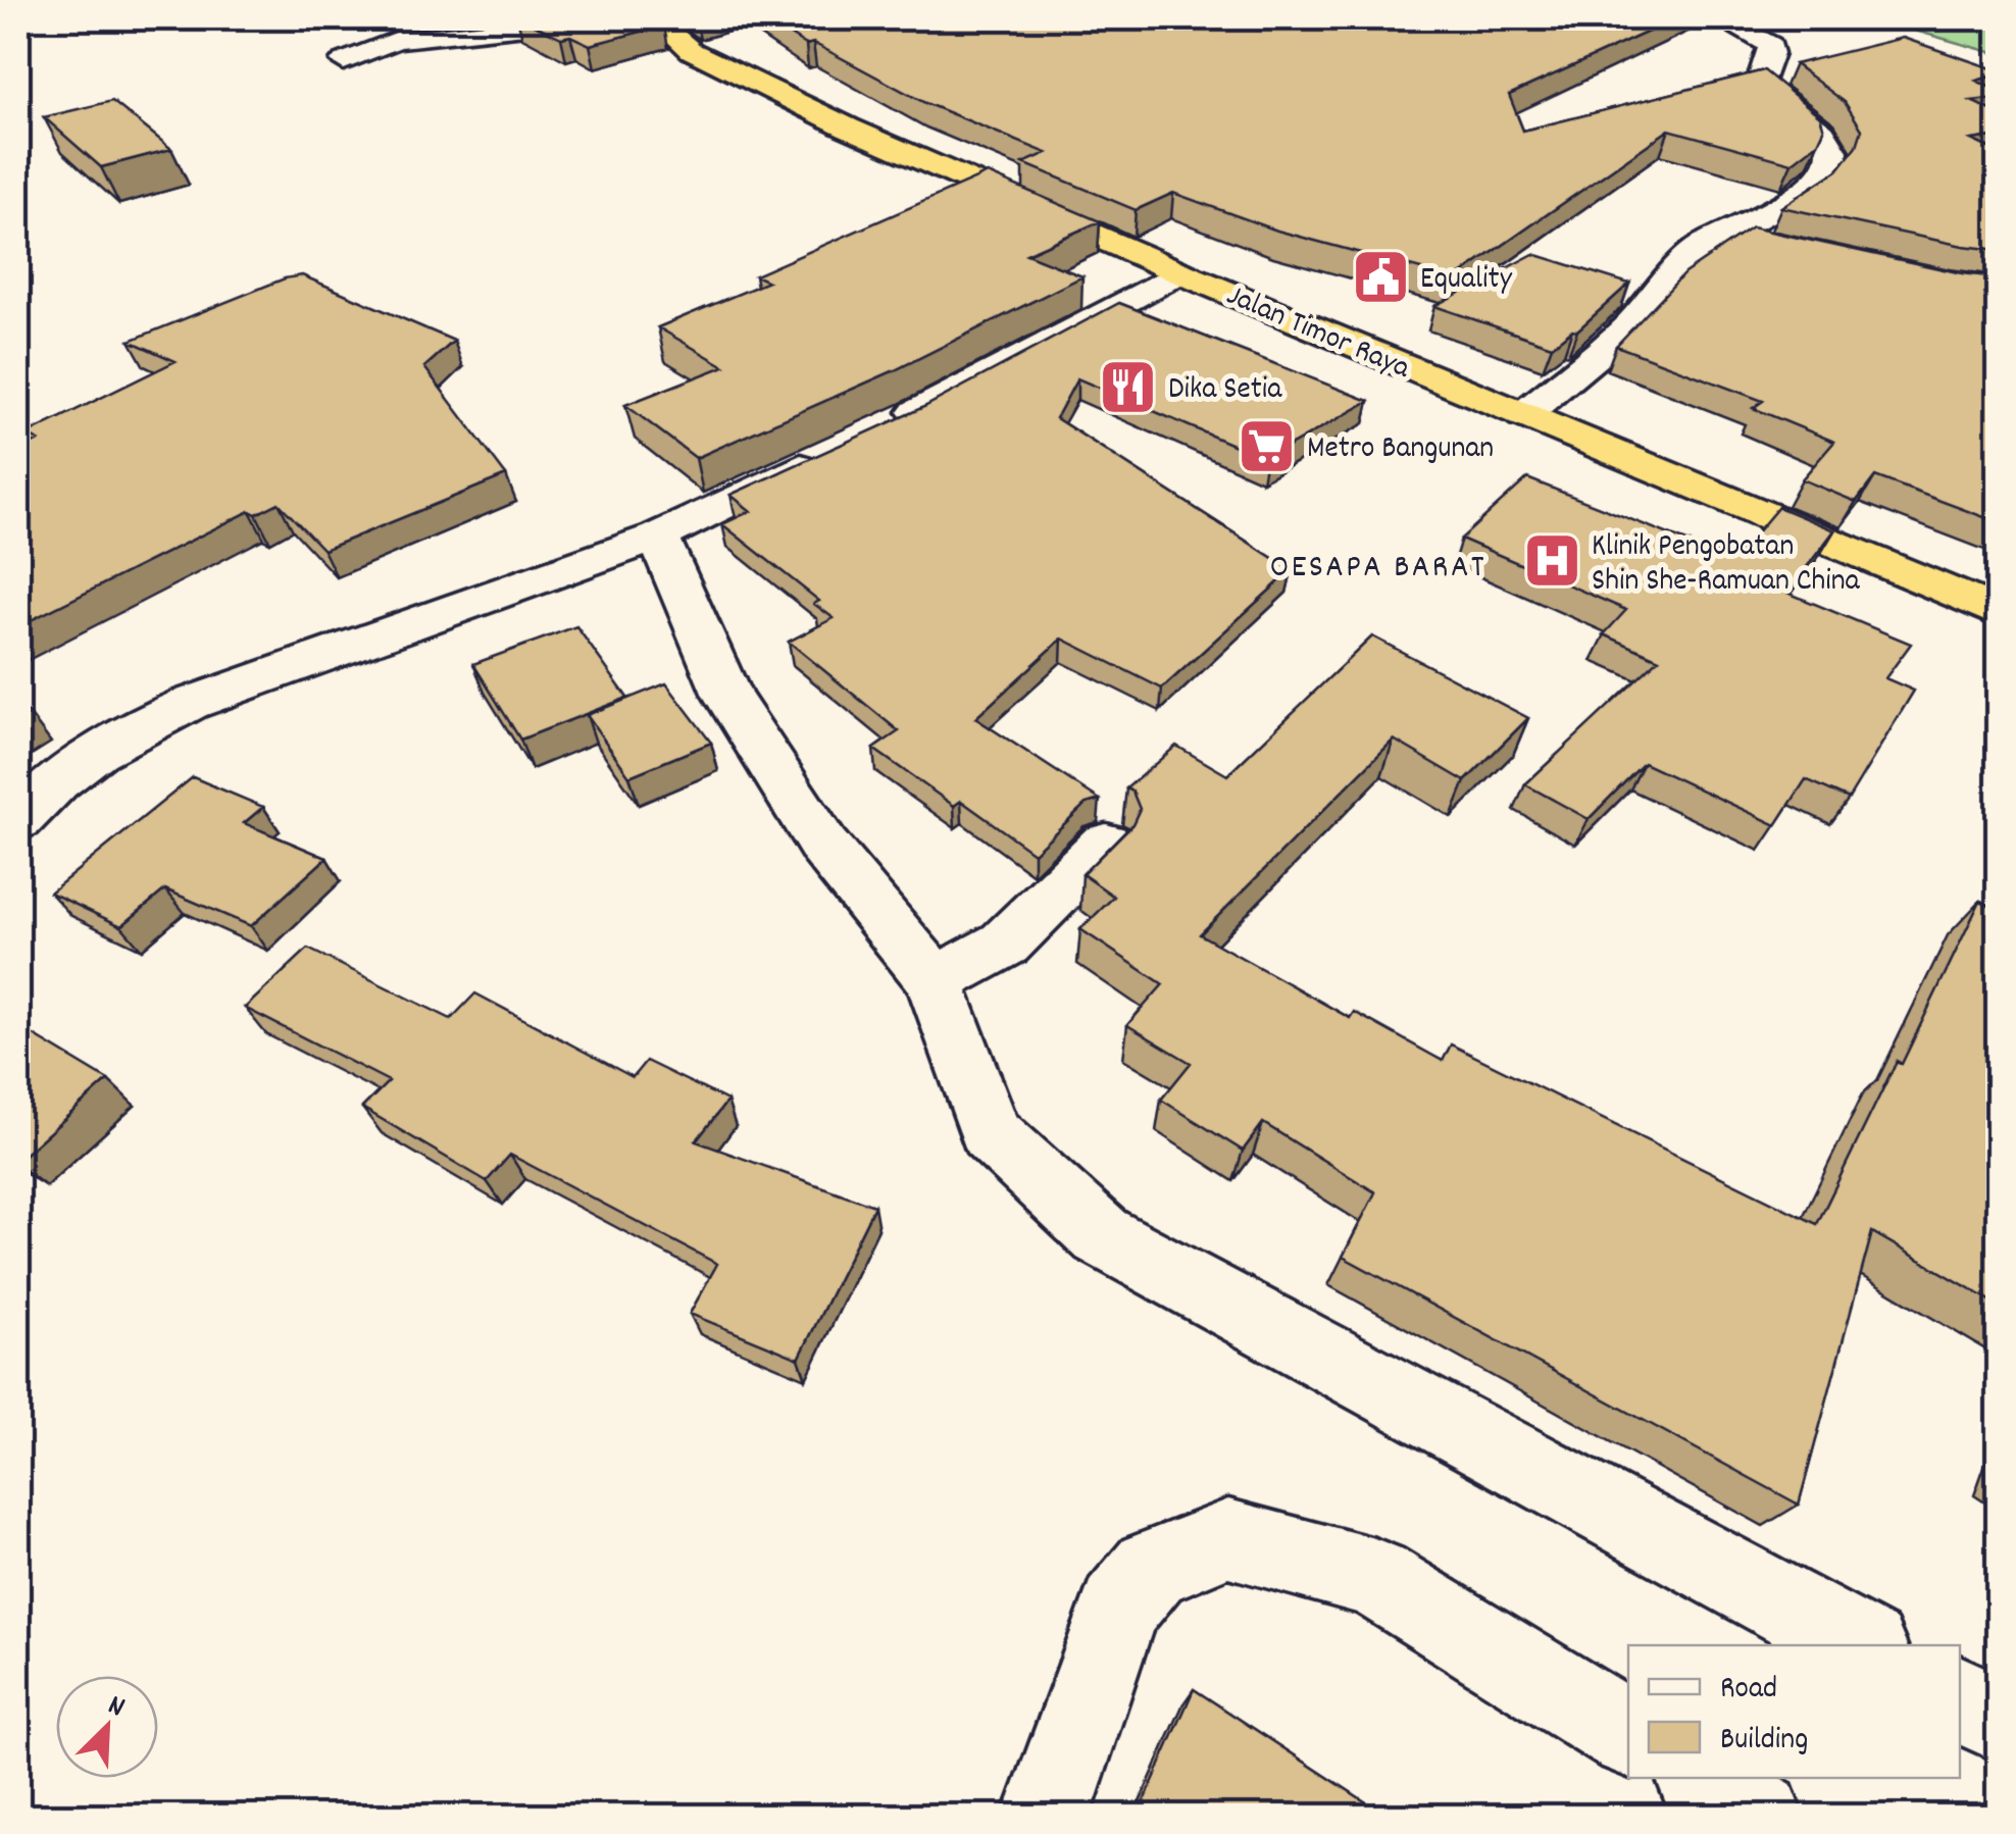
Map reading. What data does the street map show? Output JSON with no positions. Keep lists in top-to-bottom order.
{
  "streets": {
    "highway": ["Jalan Timor Raya"]
  },
  "districts": ["OESAPA BARAT"],
  "places": {
    "public building": ["Equality"],
    "restaurant": ["Dika Setia"],
    "supermarket": ["Metro Bangunan"],
    "hospital": ["Klinik Pengobatan Shin She-Ramuan China"]
  },
  "legend": ["Road", "Building"],
  "north": "top right"
}
